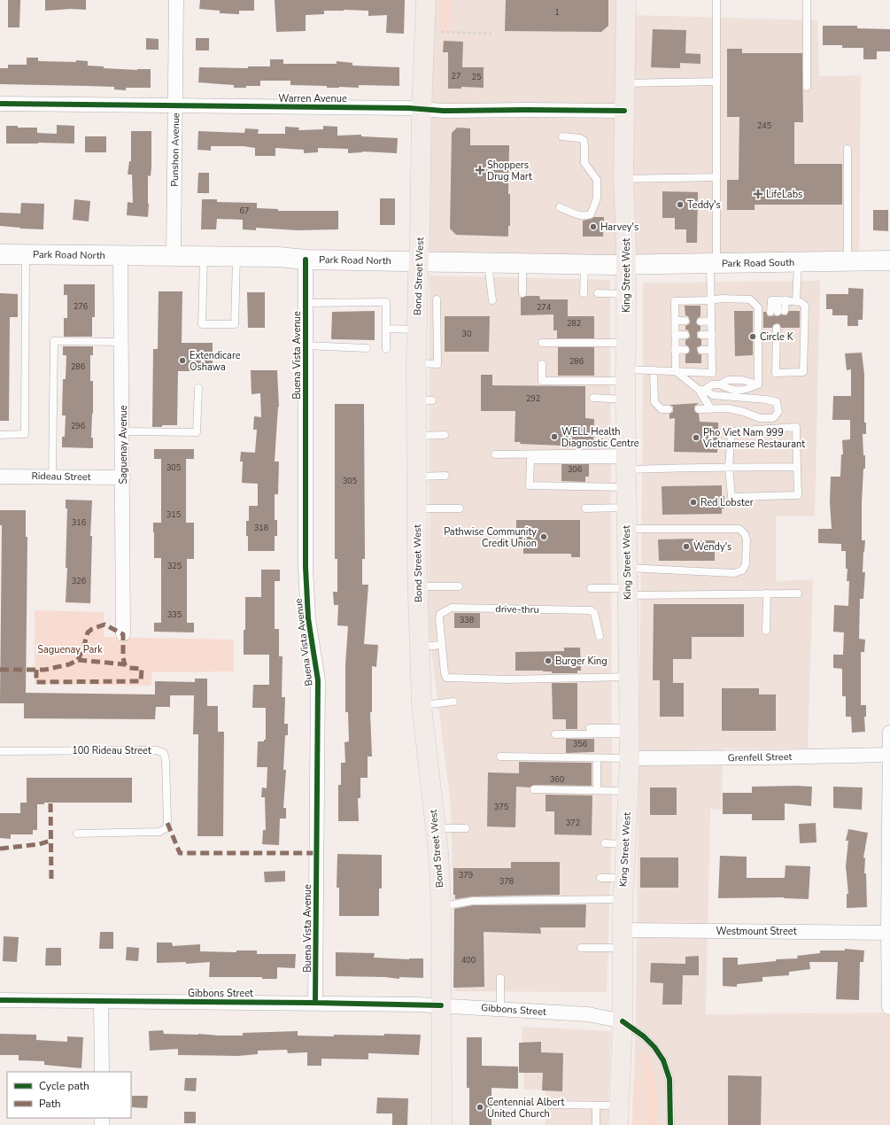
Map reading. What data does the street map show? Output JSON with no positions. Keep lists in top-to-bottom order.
{
  "streets": {
    "main road": [
      "Park Road North",
      "Park Road South",
      "King Street West",
      "Bond Street West"
    ],
    "street": [
      "Warren Avenue",
      "Punshon Avenue",
      "Buena Vista Avenue",
      "Saguenay Avenue",
      "Rideau Street",
      "Grenfell Street",
      "Westmount Street",
      "Gibbons Street"
    ],
    "lane": ["drive-thru", "100 Rideau Street"]
  },
  "crossings": [
    ["Warren Avenue", "Punshon Avenue"],
    ["Warren Avenue", "King Street West"],
    ["Warren Avenue", "Bond Street West"],
    ["Punshon Avenue", "Park Road North"],
    ["Park Road North", "Park Road South"],
    ["Park Road North", "King Street West"],
    ["Park Road North", "Bond Street West"],
    ["Park Road North", "Buena Vista Avenue"],
    ["Park Road North", "Saguenay Avenue"],
    ["Park Road South", "King Street West"],
    ["King Street West", "Grenfell Street"],
    ["King Street West", "Westmount Street"],
    ["King Street West", "Gibbons Street"],
    ["Bond Street West", "Gibbons Street"],
    ["Buena Vista Avenue", "Gibbons Street"],
    ["Saguenay Avenue", "Rideau Street"]
  ],
  "parks": ["Saguenay Park"],
  "places": {
    "health": ["Shoppers Drug Mart", "LifeLabs"],
    "other": [
      "Teddy's",
      "Harvey's",
      "Circle K",
      "Extendicare Oshawa",
      "WELL Health Diagnostic Centre",
      "Pho Viet Nam 999 Vietnamese Restaurant",
      "Red Lobster",
      "Pathwise Community Credit Union",
      "Wendy's",
      "Burger King",
      "Centennial Albert United Church"
    ]
  },
  "house_numbers": [
    "1",
    "27",
    "25",
    "245",
    "67",
    "276",
    "274",
    "282",
    "30",
    "286",
    "286",
    "292",
    "296",
    "305",
    "306",
    "305",
    "315",
    "316",
    "318",
    "325",
    "326",
    "335",
    "338",
    "356",
    "360",
    "375",
    "372",
    "379",
    "378",
    "400"
  ],
  "legend": ["Cycle path", "Path"]
}
